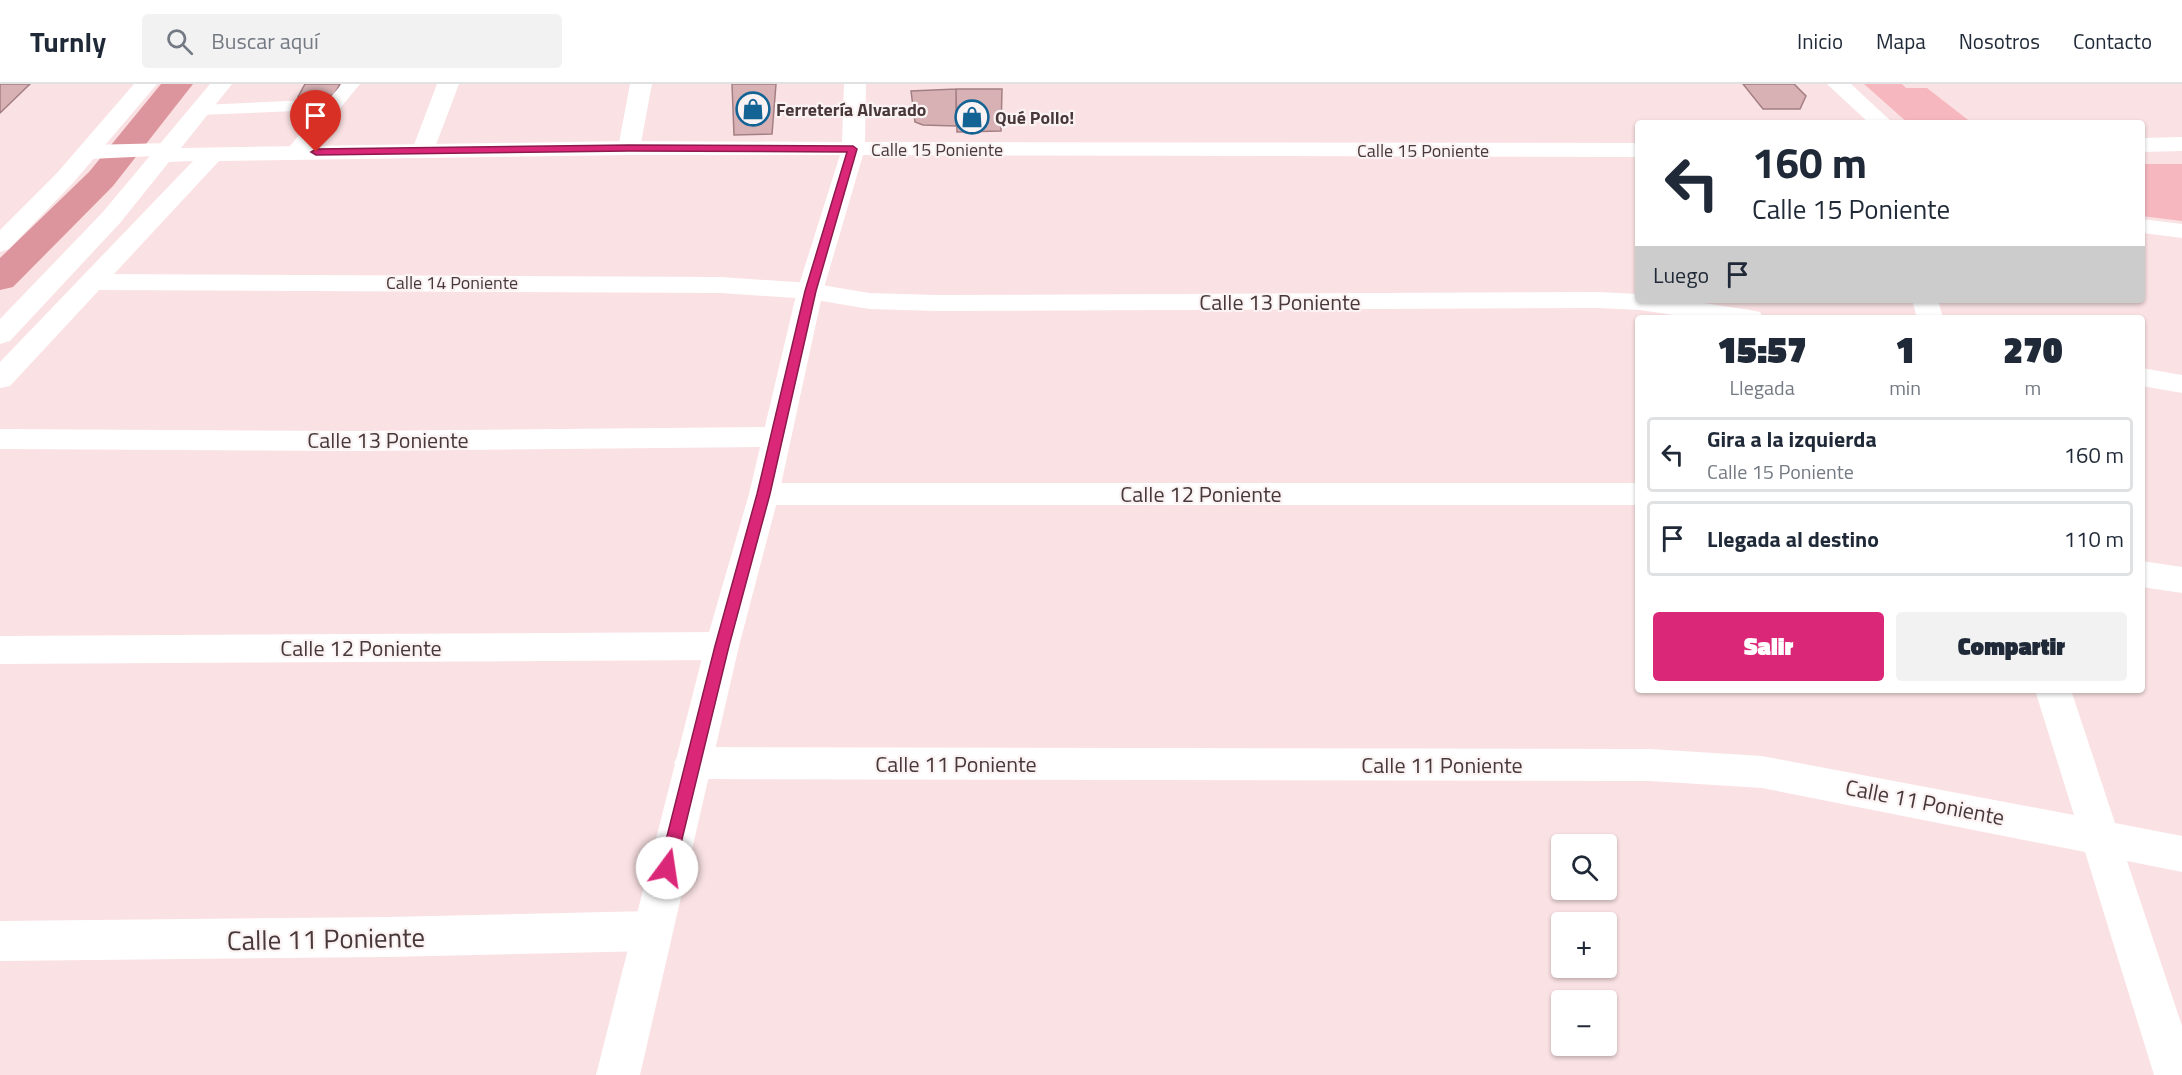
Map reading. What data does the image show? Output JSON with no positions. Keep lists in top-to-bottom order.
{
  "streets": {
    "street": [
      "Calle 15 Poniente",
      "Calle 14 Poniente",
      "Calle 13 Poniente",
      "Calle 12 Poniente",
      "Calle 11 Poniente"
    ]
  },
  "crossings": [
    ["Calle 14 Poniente", "Calle 13 Poniente"]
  ],
  "places": {
    "shop": ["Ferretería Alvarado", "Qué Pollo!"]
  },
  "page": {
    "header": "Turnly",
    "search": "Buscar aquí",
    "nav": [
      "Inicio",
      "Mapa",
      "Nosotros",
      "Contacto"
    ],
    "turn": ["160 m", "Calle 15 Poniente"],
    "then": "Luego",
    "eta": [
      "15:57",
      "Llegada",
      "1",
      "min",
      "270",
      "m"
    ],
    "list": [
      {
        "name": "Gira a la izquierda",
        "note": "Calle 15 Poniente",
        "value": "160 m"
      },
      {
        "name": "Llegada al destino",
        "value": "110 m"
      }
    ],
    "buttons": ["Salir", "Compartir"],
    "map_buttons": ["+", "−"]
  }
}
